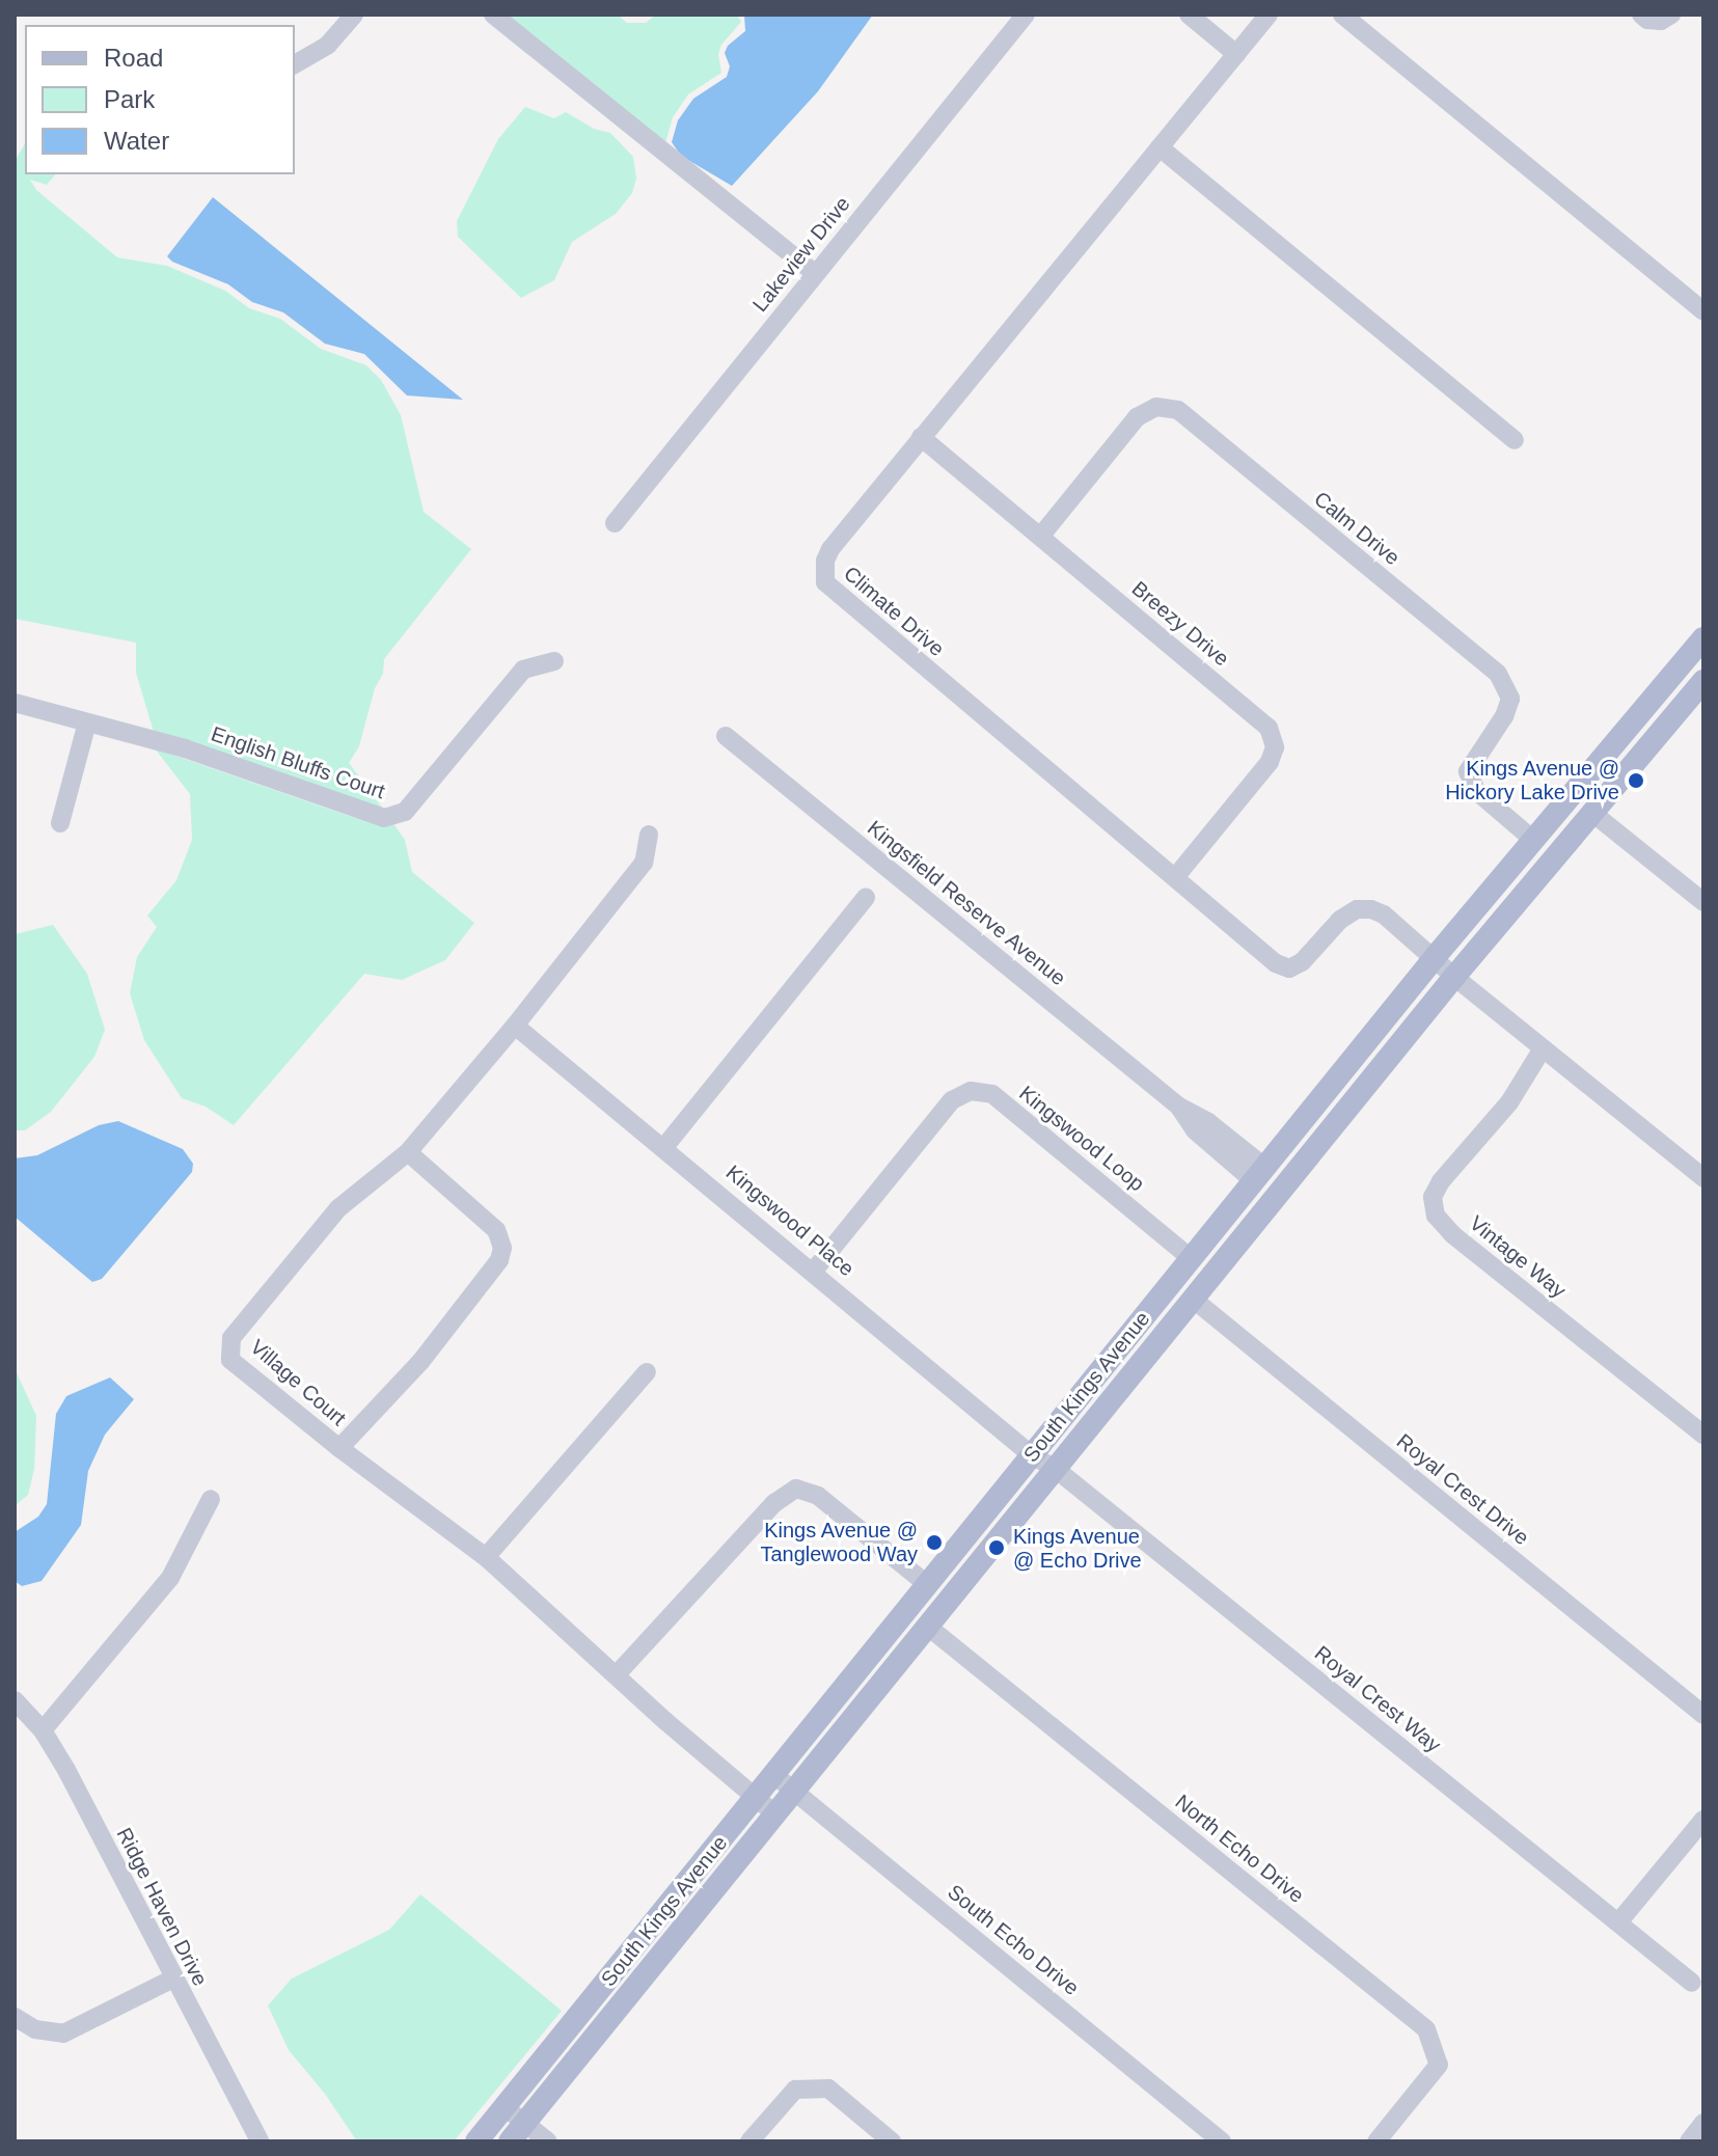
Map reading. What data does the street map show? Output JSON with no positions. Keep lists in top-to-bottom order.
{
  "streets": {
    "main road": ["South Kings Avenue"],
    "street": [
      "Lakeview Drive",
      "Calm Drive",
      "Climate Drive",
      "Breezy Drive",
      "English Bluffs Court",
      "Kingsfield Reserve Avenue",
      "Kingswood Loop",
      "Kingswood Place",
      "Vintage Way",
      "Village Court",
      "Royal Crest Drive",
      "Royal Crest Way",
      "North Echo Drive",
      "Ridge Haven Drive",
      "South Echo Drive"
    ]
  },
  "crossings": [
    ["Calm Drive", "Breezy Drive"],
    ["Calm Drive", "South Kings Avenue"],
    ["Climate Drive", "Breezy Drive"],
    ["Climate Drive", "South Kings Avenue"],
    ["Kingsfield Reserve Avenue", "South Kings Avenue"],
    ["Kingswood Loop", "Kingswood Place"],
    ["Kingswood Loop", "South Kings Avenue"],
    ["Kingswood Place", "Village Court"],
    ["Kingswood Place", "South Kings Avenue"],
    ["Kingswood Place", "Royal Crest Way"],
    ["Village Court", "South Kings Avenue"],
    ["South Kings Avenue", "Royal Crest Drive"],
    ["South Kings Avenue", "Royal Crest Way"],
    ["South Kings Avenue", "North Echo Drive"],
    ["South Kings Avenue", "South Echo Drive"]
  ],
  "places": ["Kings Avenue @ Hickory Lake Drive", "Kings Avenue @ Tanglewood Way", "Kings Avenue @ Echo Drive"],
  "legend": ["Road", "Park", "Water"]
}
